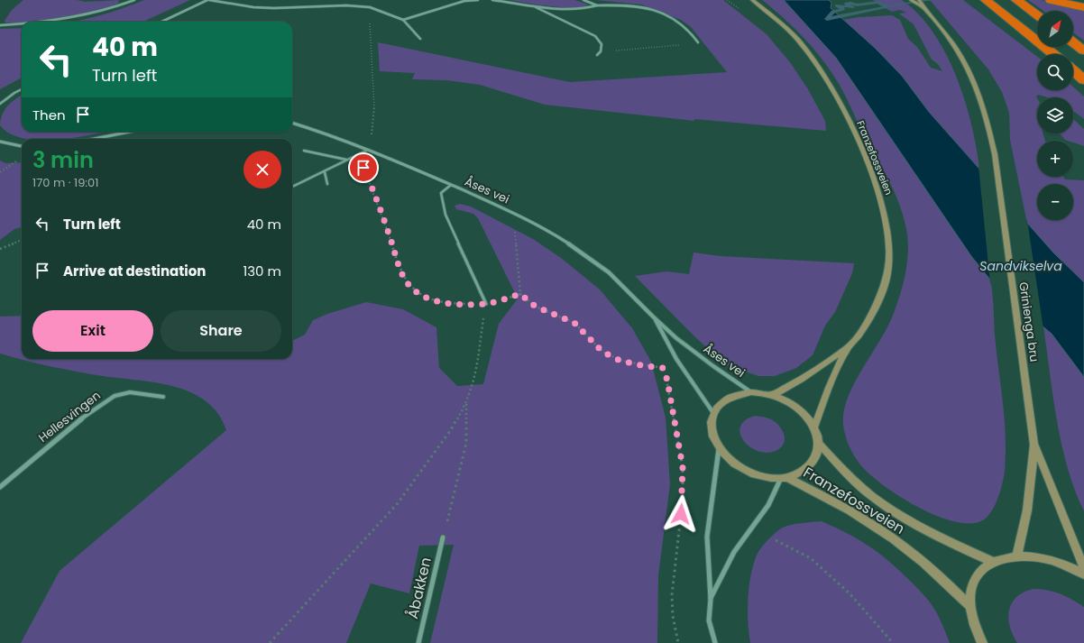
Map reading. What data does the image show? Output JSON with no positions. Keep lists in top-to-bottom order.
{
  "streets": {
    "main road": ["Franzefossveien", "Grinienga bru"],
    "street": ["Åses vei", "Hellesvingen", "Åbakken"]
  },
  "crossings": [
    ["Franzefossveien", "Åses vei"]
  ],
  "water": ["Sandvikselva"],
  "north": "top right",
  "page": {
    "map_buttons": ["+", "−"],
    "turn": ["40 m", "Turn left"],
    "then": "Then",
    "heading": ["3 min", "170 m · 19:01"],
    "list": [
      {
        "name": "Turn left",
        "value": "40 m"
      },
      {
        "name": "Arrive at destination",
        "value": "130 m"
      }
    ],
    "buttons": ["Exit", "Share"]
  }
}
